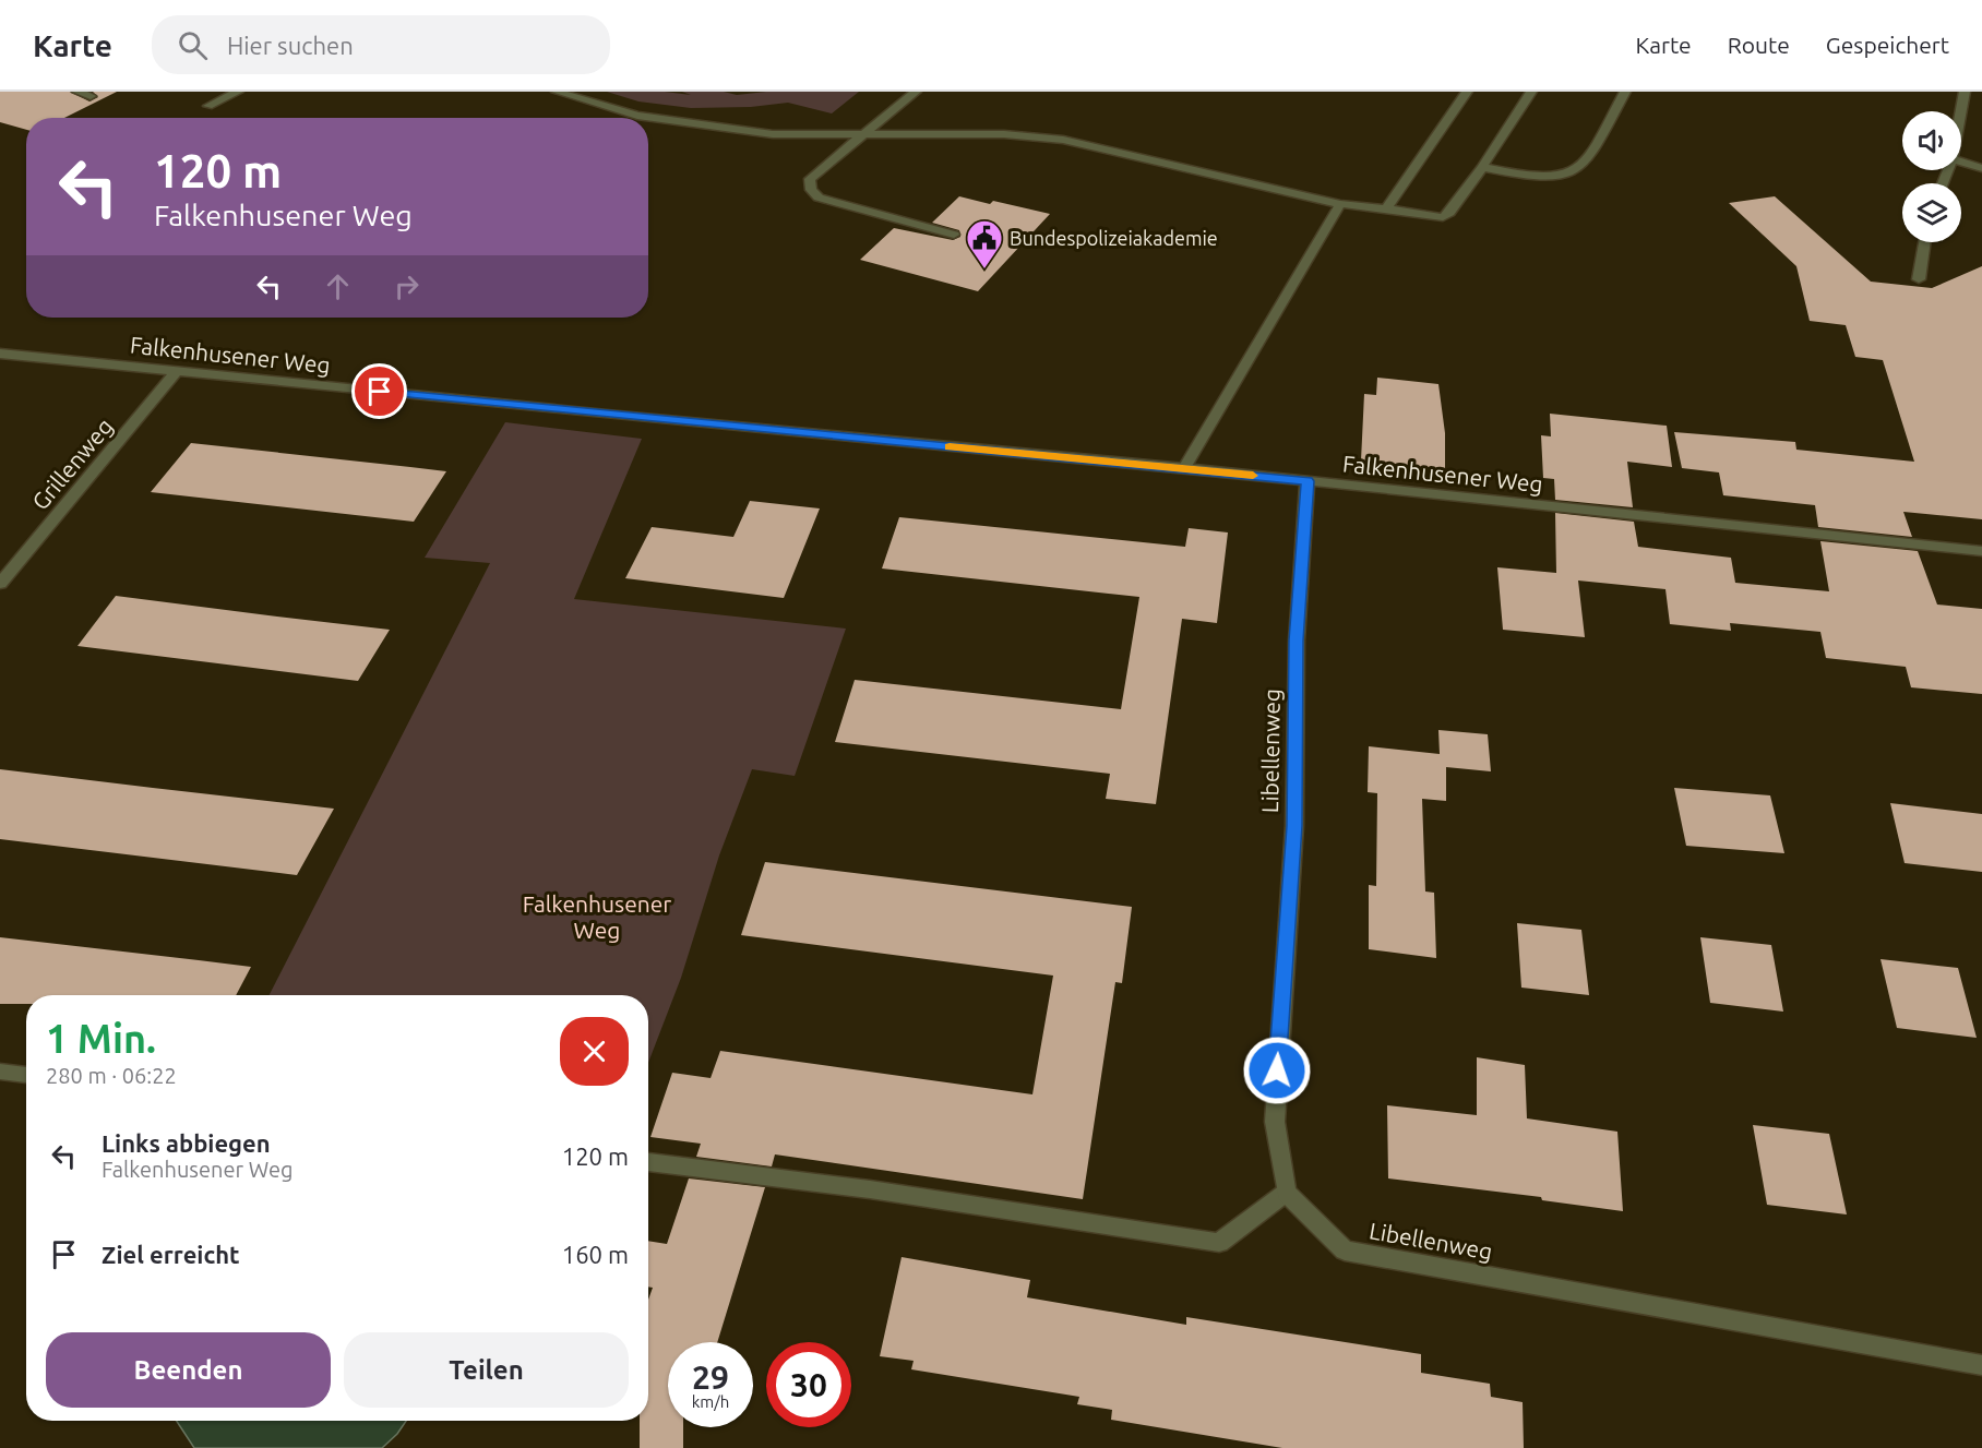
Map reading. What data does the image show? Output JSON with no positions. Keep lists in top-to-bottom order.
{
  "streets": {
    "street": ["Falkenhusener Weg", "Grillenweg", "Libellenweg"]
  },
  "crossings": [
    ["Falkenhusener Weg", "Grillenweg"],
    ["Falkenhusener Weg", "Libellenweg"]
  ],
  "parks": ["Falkenhusener Weg"],
  "places": {
    "public building": ["Bundespolizeiakademie"]
  },
  "page": {
    "header": "Karte",
    "search": "Hier suchen",
    "nav": ["Karte", "Route", "Gespeichert"],
    "turn": ["120 m", "Falkenhusener Weg"],
    "heading": ["1 Min.", "280 m · 06:22"],
    "list": [
      {
        "name": "Links abbiegen",
        "note": "Falkenhusener Weg",
        "value": "120 m"
      },
      {
        "name": "Ziel erreicht",
        "value": "160 m"
      }
    ],
    "buttons": ["Beenden", "Teilen"],
    "speed": "29 km/h",
    "limit": "30"
  }
}
